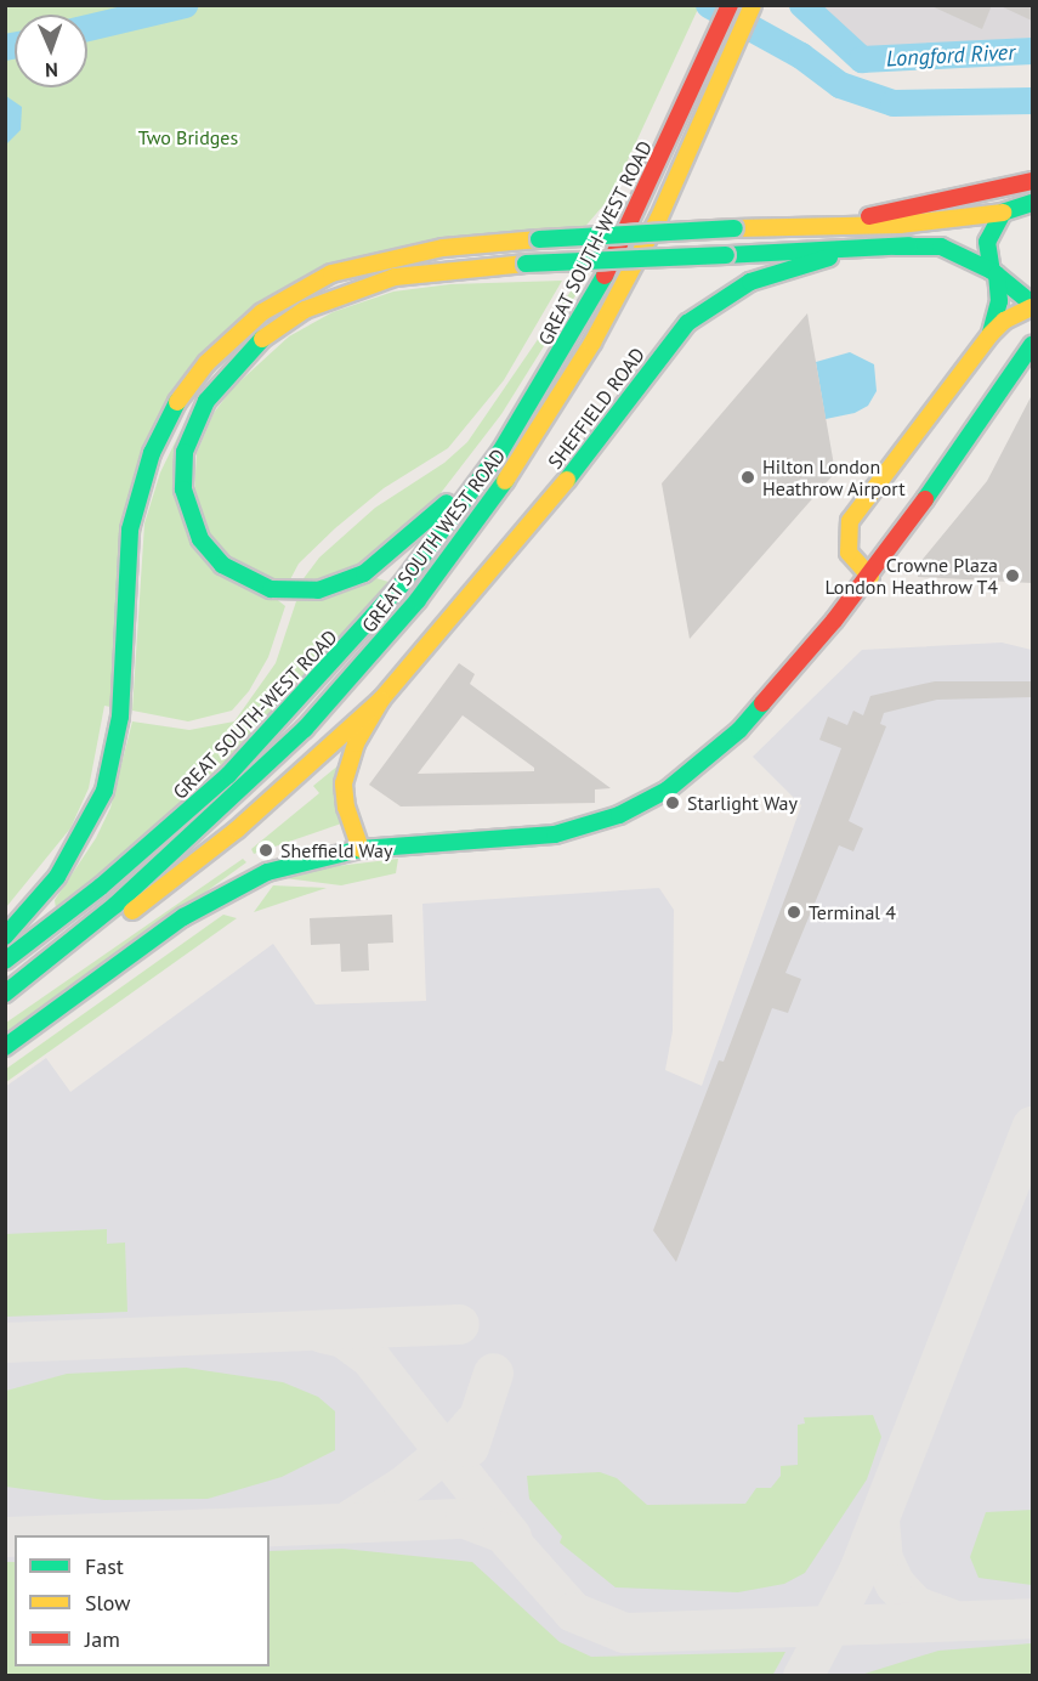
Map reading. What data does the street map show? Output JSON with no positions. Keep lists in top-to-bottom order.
{
  "streets": {
    "main road": ["GREAT SOUTH-WEST ROAD", "SHEFFIELD ROAD", "GREAT SOUTH WEST ROAD"]
  },
  "water": ["Longford River"],
  "parks": ["Two Bridges"],
  "places": [
    "Hilton London Heathrow Airport",
    "Crowne Plaza London Heathrow T4",
    "Starlight Way",
    "Sheffield Way",
    "Terminal 4"
  ],
  "legend": ["Fast", "Slow", "Jam"],
  "north": "bottom"
}
